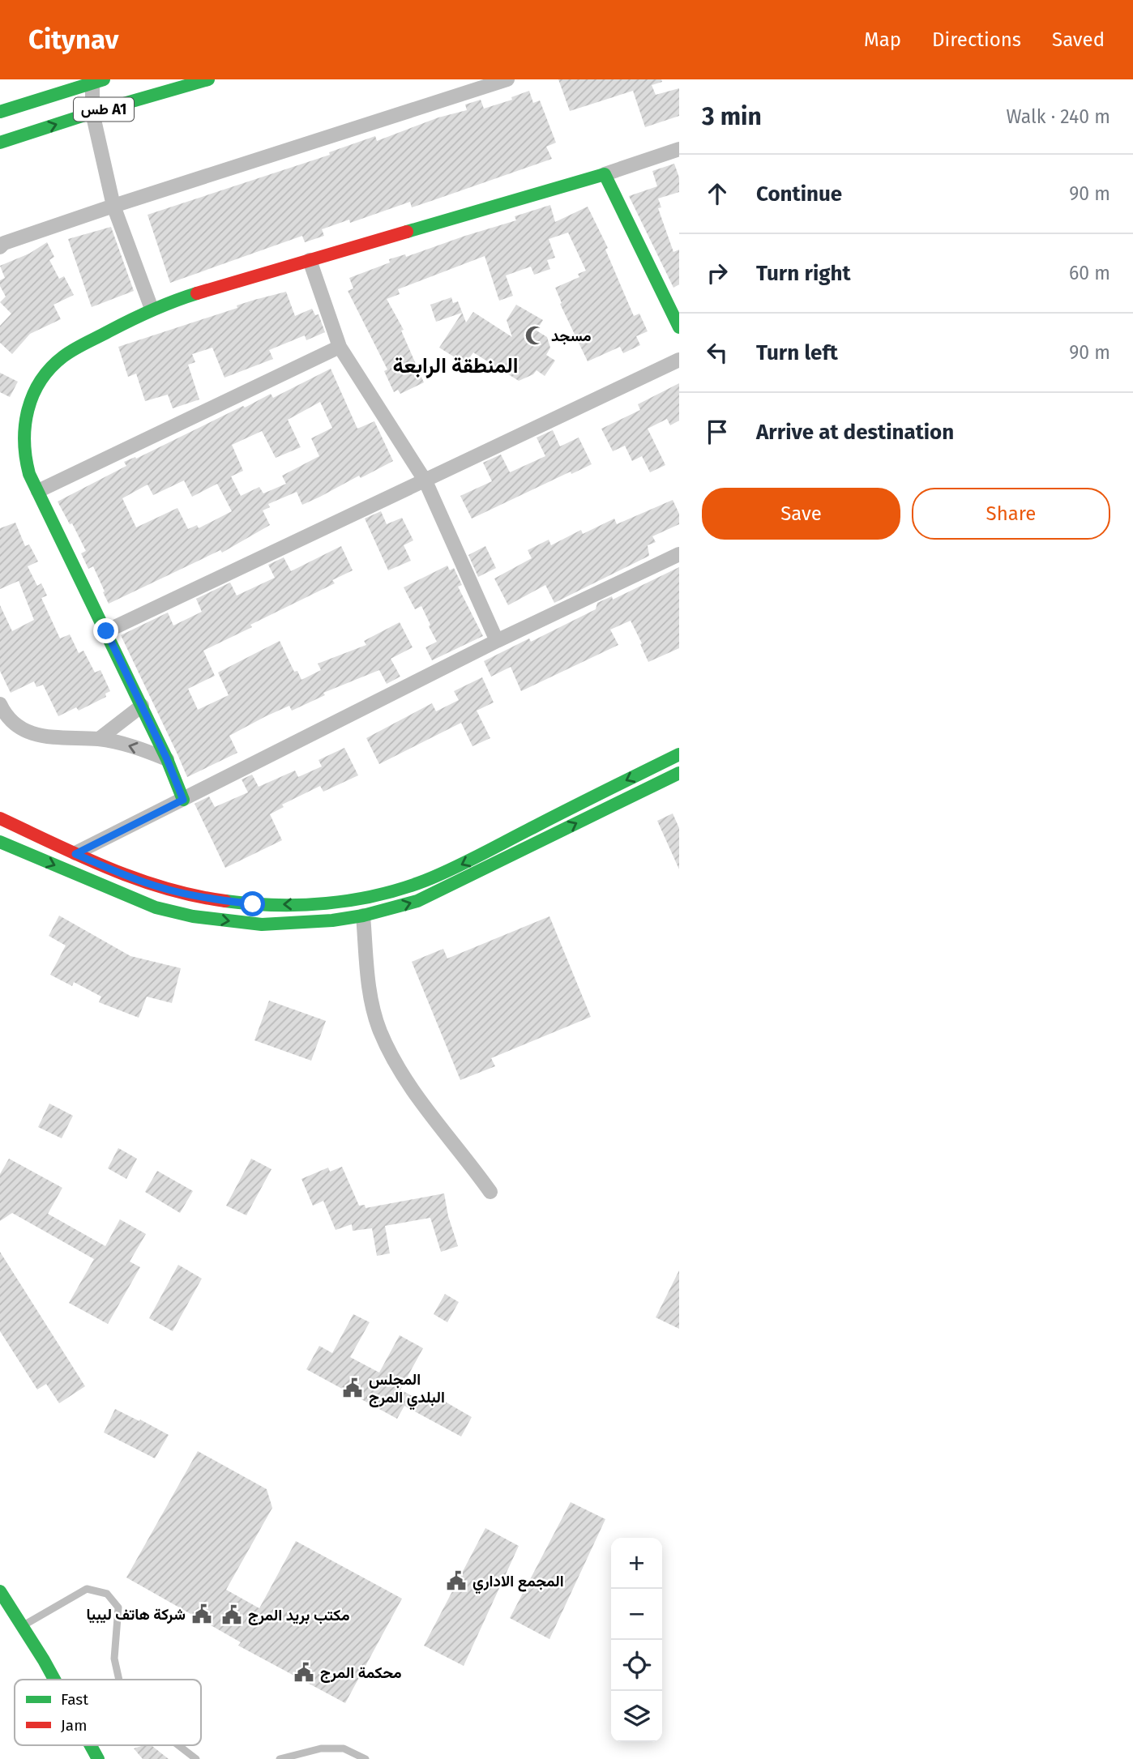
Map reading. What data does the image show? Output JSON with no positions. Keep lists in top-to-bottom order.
{
  "streets": {
    "main road": ["طس A1"]
  },
  "districts": ["المنطقة الرابعة"],
  "places": {
    "mosque": ["مسجد"],
    "public building": [
      "المجلس البلدي المرج",
      "المجمع الاداري",
      "شركة هاتف ليبيا",
      "مكتب بريد المرج",
      "محكمة المرج"
    ]
  },
  "legend": ["Fast", "Jam"],
  "page": {
    "header": "Citynav",
    "nav": ["Map", "Directions", "Saved"],
    "heading": ["3 min", "Walk · 240 m"],
    "list": [
      ["Continue", "90 m"],
      ["Turn right", "60 m"],
      ["Turn left", "90 m"],
      "Arrive at destination"
    ],
    "buttons": ["Save", "Share"],
    "map_buttons": ["+", "−"]
  }
}
